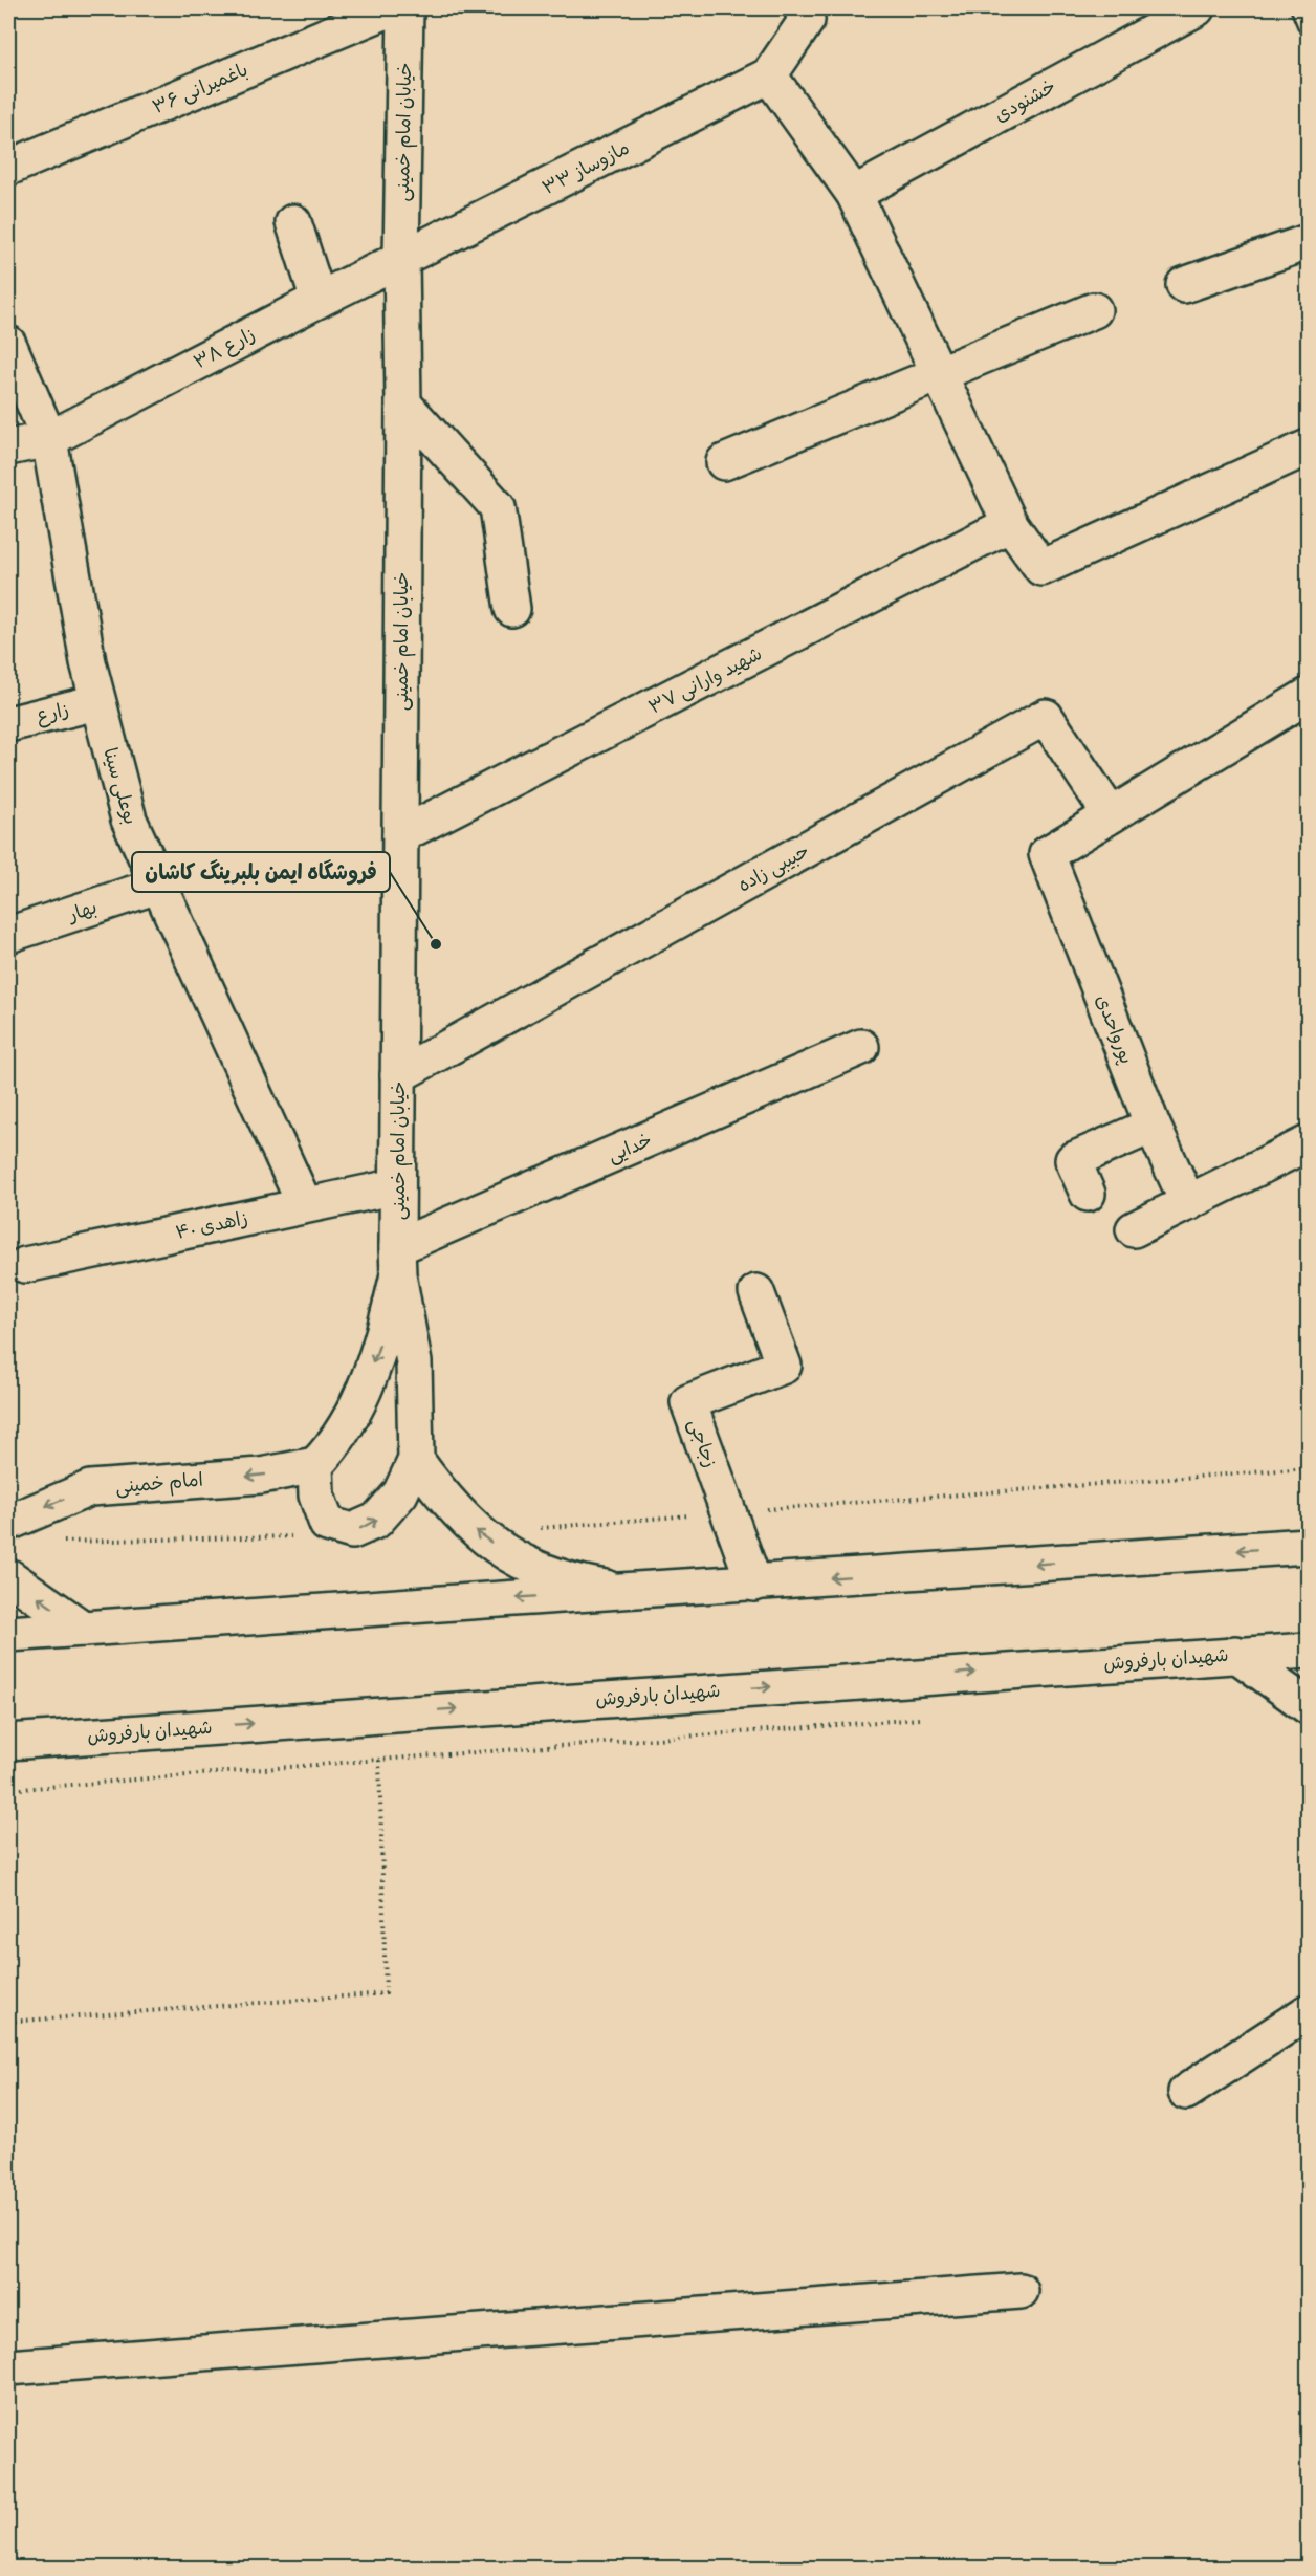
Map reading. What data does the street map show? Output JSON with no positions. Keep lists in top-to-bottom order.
{
  "streets": {
    "main road": [
      "باغمیرانی ۳۶",
      "خشنودی",
      "خیابان امام خمینی",
      "مازوساز ۳۳",
      "زارع ۳۸",
      "شهید وارانی ۳۷",
      "زارع",
      "بوعلی سینا",
      "حبیبی زاده",
      "بهار",
      "پورواحدی",
      "خدایی",
      "زاهدی ۴۰",
      "زجاجی",
      "امام خمینی",
      "شهیدان بارفروش"
    ]
  },
  "crossings": [
    ["خیابان امام خمینی", "مازوساز ۳۳"],
    ["خیابان امام خمینی", "زارع ۳۸"],
    ["خیابان امام خمینی", "شهید وارانی ۳۷"],
    ["خیابان امام خمینی", "حبیبی زاده"],
    ["خیابان امام خمینی", "خدایی"],
    ["خیابان امام خمینی", "زاهدی ۴۰"],
    ["مازوساز ۳۳", "زارع ۳۸"],
    ["زارع ۳۸", "بوعلی سینا"],
    ["زارع", "بوعلی سینا"],
    ["بوعلی سینا", "بهار"],
    ["بوعلی سینا", "زاهدی ۴۰"],
    ["حبیبی زاده", "پورواحدی"]
  ],
  "places": ["فروشگاه ایمن بلبرینگ کاشان"]
}
